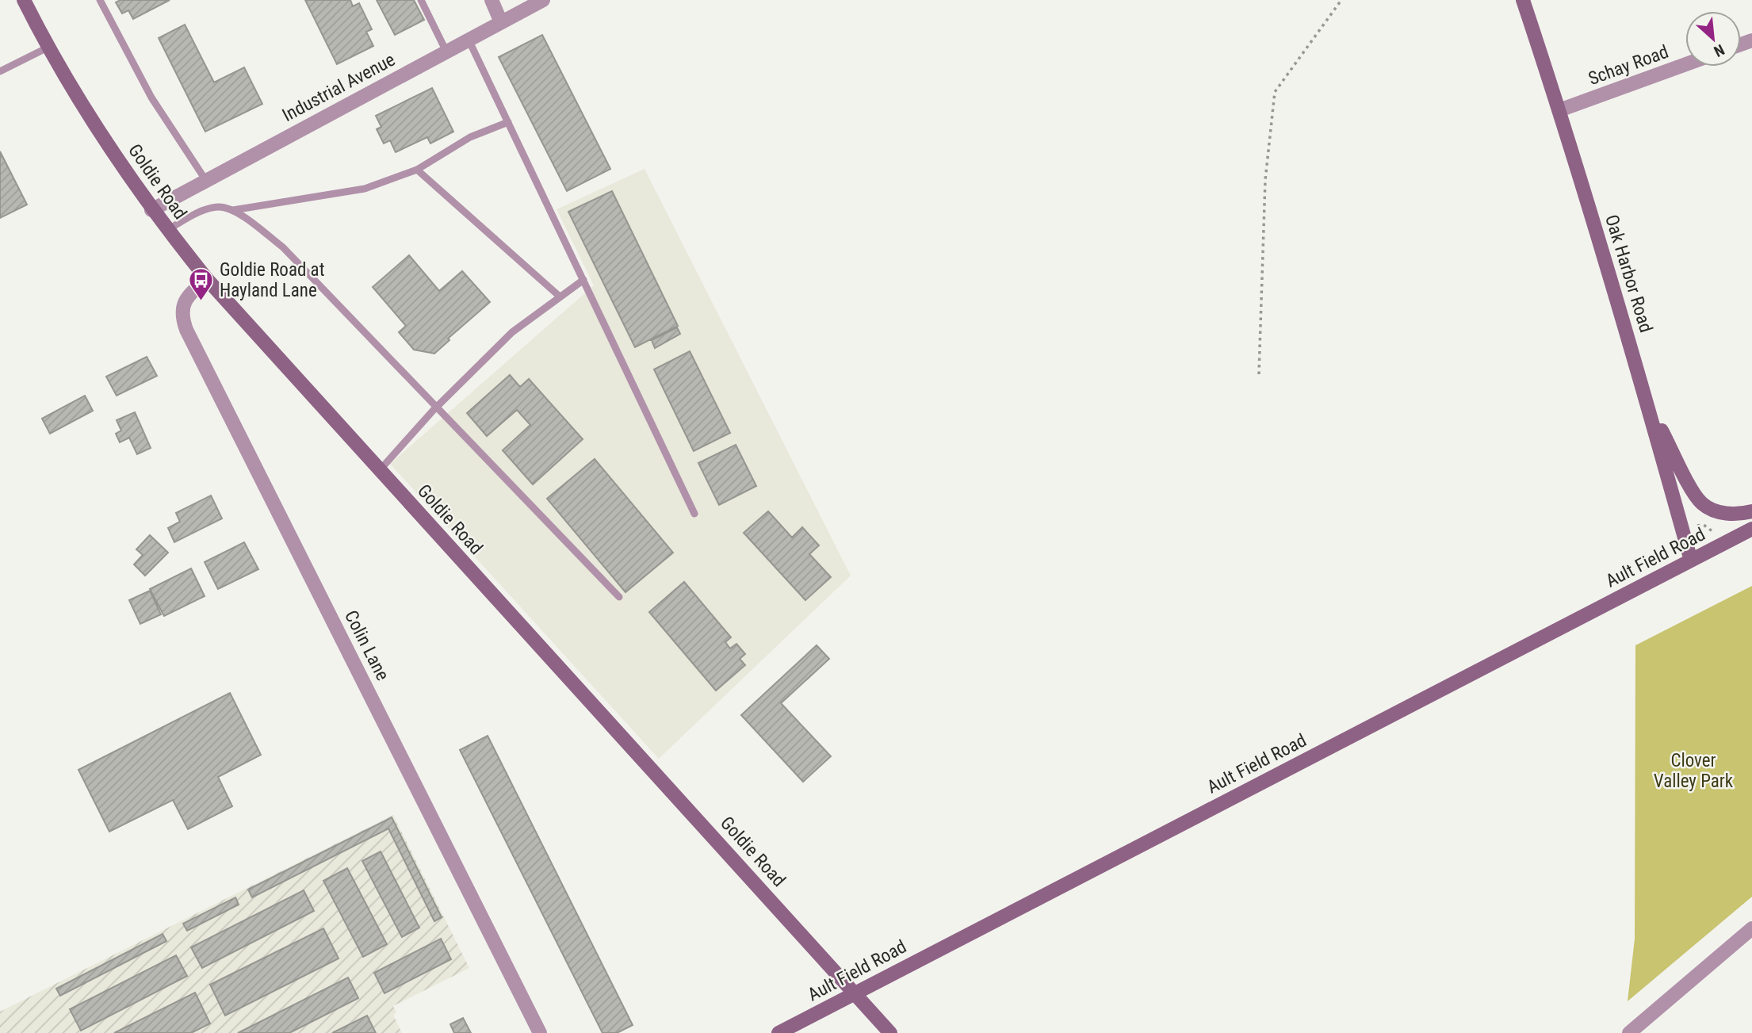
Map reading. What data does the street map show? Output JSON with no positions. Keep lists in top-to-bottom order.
{
  "streets": {
    "street": [
      "Schay Road",
      "Industrial Avenue",
      "Goldie Road",
      "Oak Harbor Road",
      "Ault Field Road",
      "Colin Lane"
    ]
  },
  "crossings": [
    ["Schay Road", "Oak Harbor Road"],
    ["Industrial Avenue", "Goldie Road"],
    ["Goldie Road", "Ault Field Road"],
    ["Goldie Road", "Colin Lane"],
    ["Oak Harbor Road", "Ault Field Road"]
  ],
  "parks": ["Clover Valley Park"],
  "places": {
    "bus stop": ["Goldie Road at Hayland Lane"]
  },
  "north": "bottom right"
}
